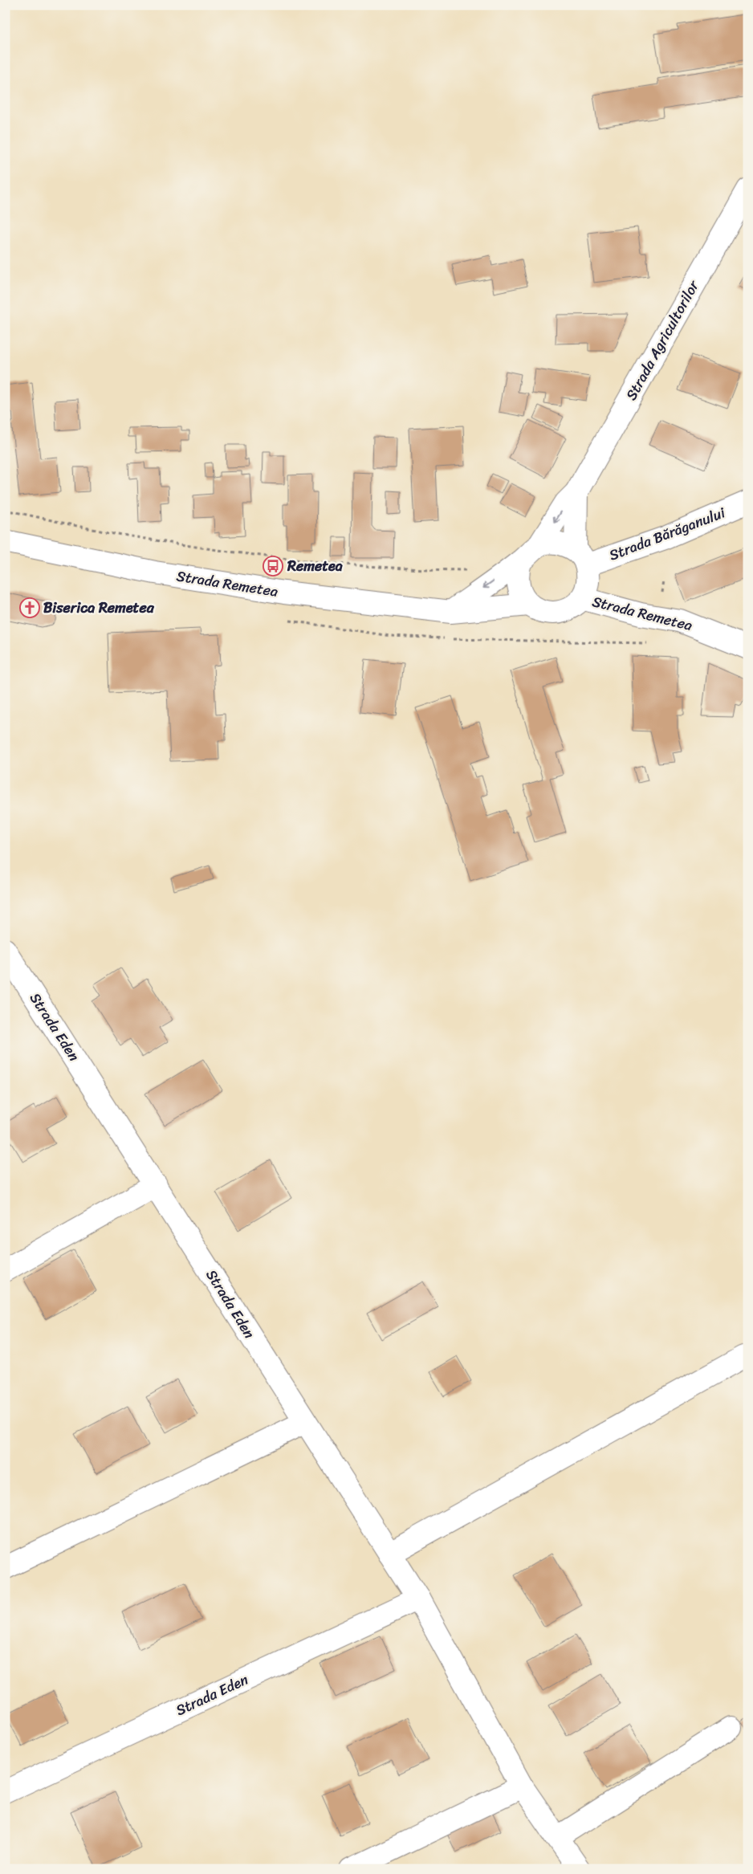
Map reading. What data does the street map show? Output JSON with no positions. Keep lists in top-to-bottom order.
{
  "streets": {
    "street": [
      "Strada Agricultorilor",
      "Strada Bărăganului",
      "Strada Remetea",
      "Strada Eden"
    ]
  },
  "crossings": [
    ["Strada Agricultorilor", "Strada Bărăganului"],
    ["Strada Agricultorilor", "Strada Remetea"],
    ["Strada Bărăganului", "Strada Remetea"]
  ],
  "places": {
    "bus stop": ["Remetea"],
    "church": ["Biserica Remetea"]
  }
}
